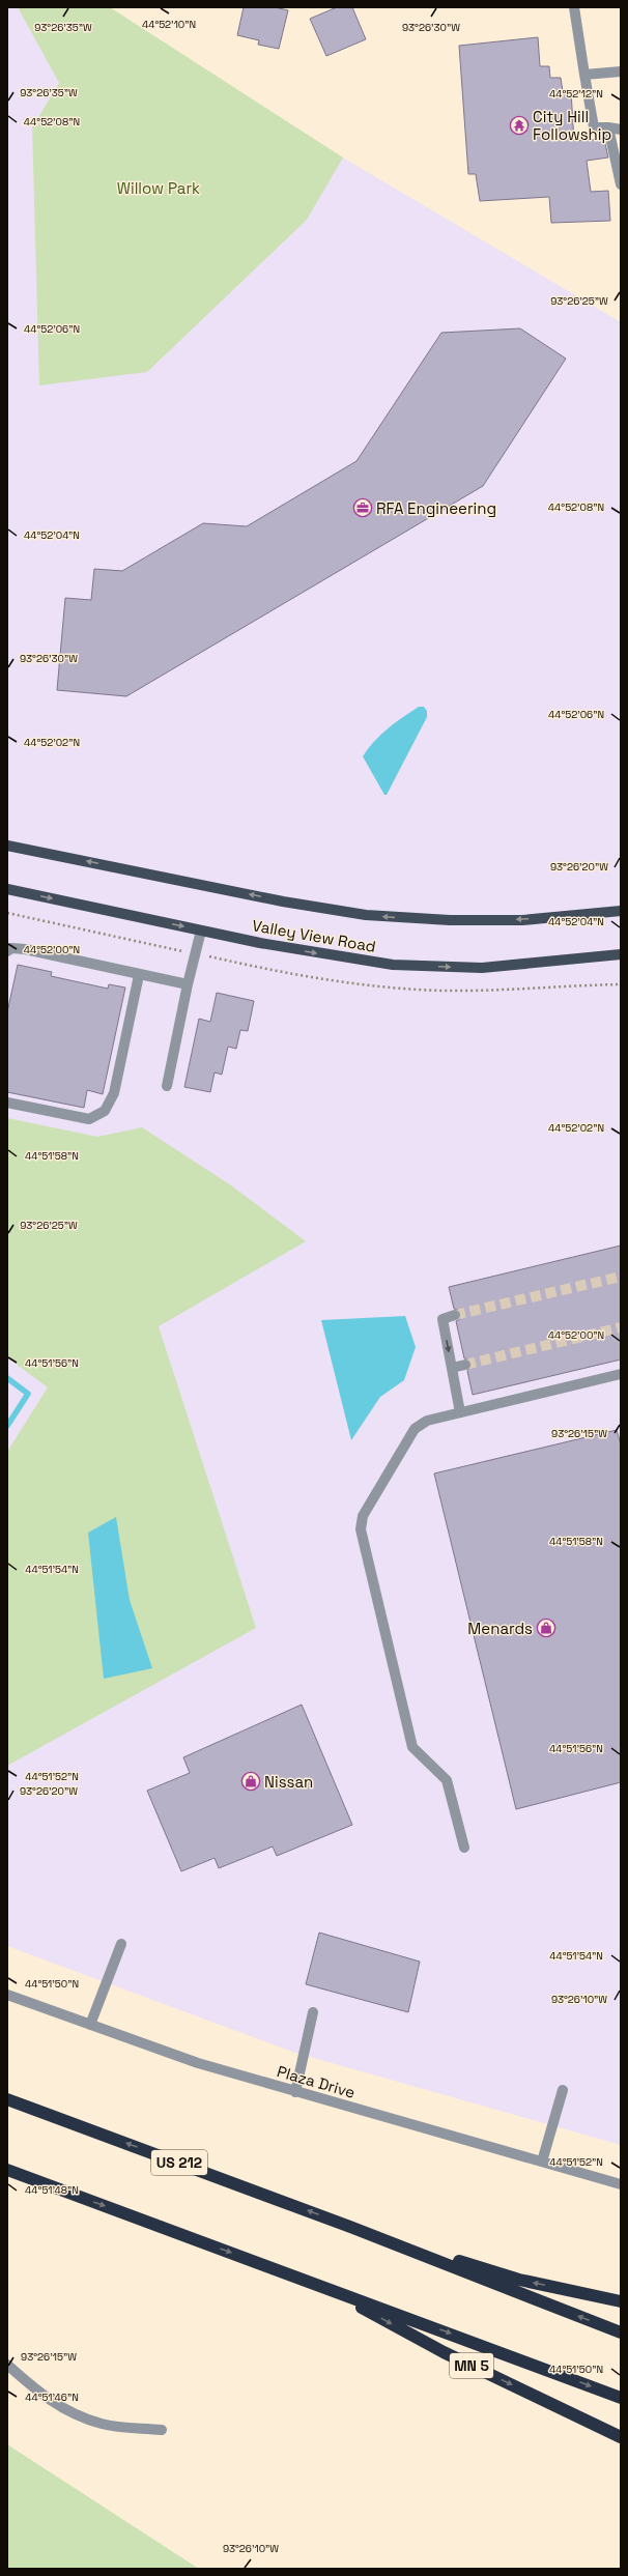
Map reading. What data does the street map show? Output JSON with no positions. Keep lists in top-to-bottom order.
{
  "streets": {
    "highway": ["US 212", "MN 5"],
    "main road": ["Valley View Road"],
    "street": ["Plaza Drive"]
  },
  "parks": ["Willow Park"],
  "places": {
    "temple": ["City Hill Followship"],
    "office": ["RFA Engineering"],
    "shop": ["Menards", "Nissan"]
  },
  "coordinates": [
    "44°52'10\"N",
    "93°26'30\"W",
    "93°26'35\"W",
    "44°52'12\"N",
    "44°52'08\"N",
    "93°26'25\"W",
    "44°52'06\"N",
    "44°52'04\"N",
    "44°52'02\"N",
    "93°26'20\"W",
    "44°52'00\"N",
    "44°51'58\"N",
    "44°51'56\"N",
    "93°26'15\"W",
    "44°51'54\"N",
    "44°51'52\"N",
    "44°51'50\"N",
    "93°26'10\"W",
    "44°51'48\"N",
    "44°51'46\"N"
  ]
}
